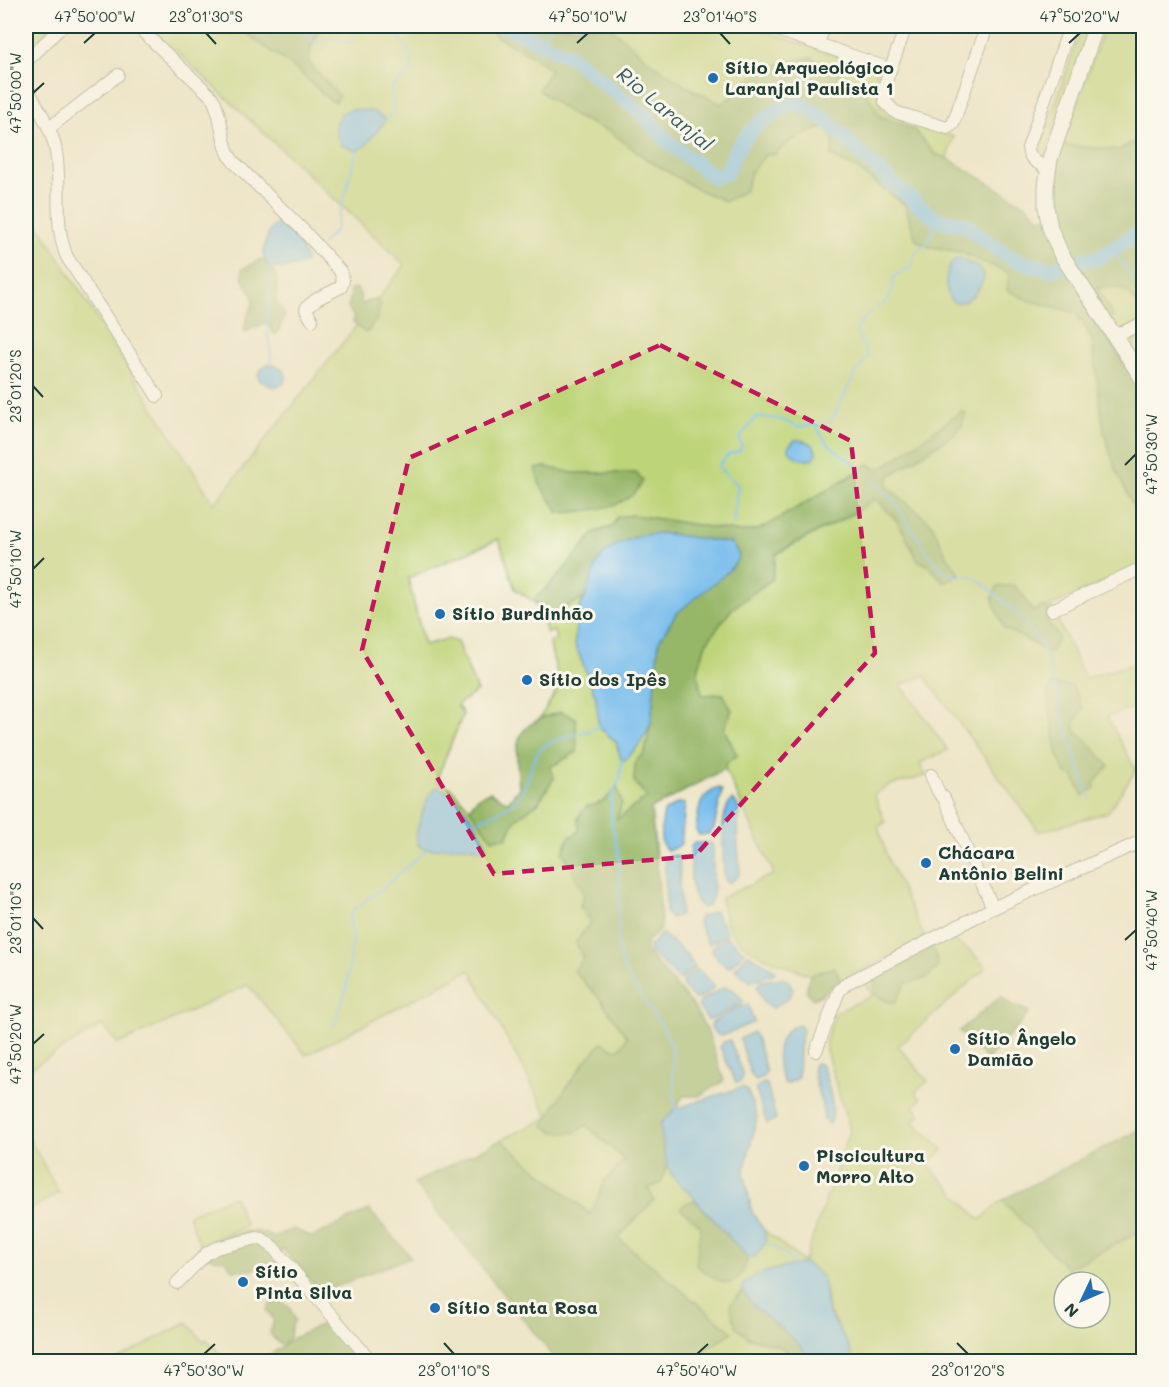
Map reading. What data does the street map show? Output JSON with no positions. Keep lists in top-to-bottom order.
{
  "water": ["Rio Laranjal"],
  "places": [
    "Sítio Arqueológico Laranjal Paulista 1",
    "Sítio Burdinhão",
    "Sítio dos Ipês",
    "Chácara Antônio Belini",
    "Sítio Ângelo Damião",
    "Piscicultura Morro Alto",
    "Sítio Pinta Silva",
    "Sítio Santa Rosa"
  ],
  "north": "bottom left",
  "coordinates": [
    "47°50'00\"W",
    "23°01'30\"S",
    "47°50'10\"W",
    "23°01'40\"S",
    "47°50'20\"W",
    "23°01'20\"S",
    "47°50'30\"W",
    "23°01'10\"S",
    "47°50'40\"W"
  ]
}
